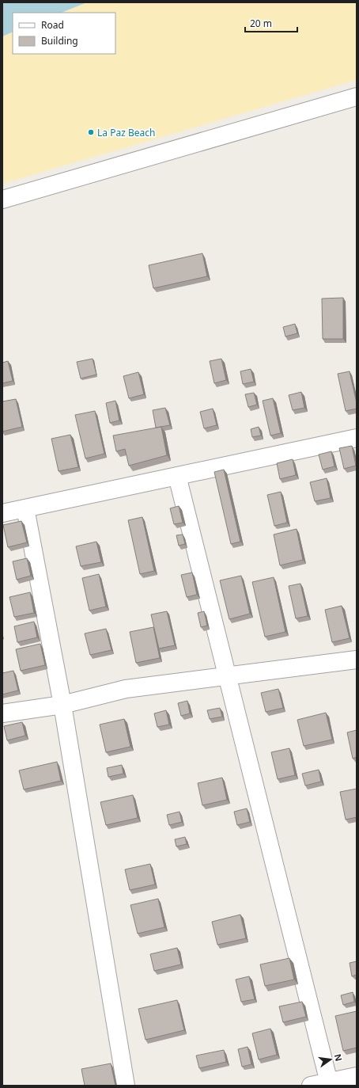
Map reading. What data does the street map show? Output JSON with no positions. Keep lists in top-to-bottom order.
{
  "places": ["La Paz Beach"],
  "legend": ["Road", "Building"],
  "scale_bar": "20 m",
  "north": "right"
}
